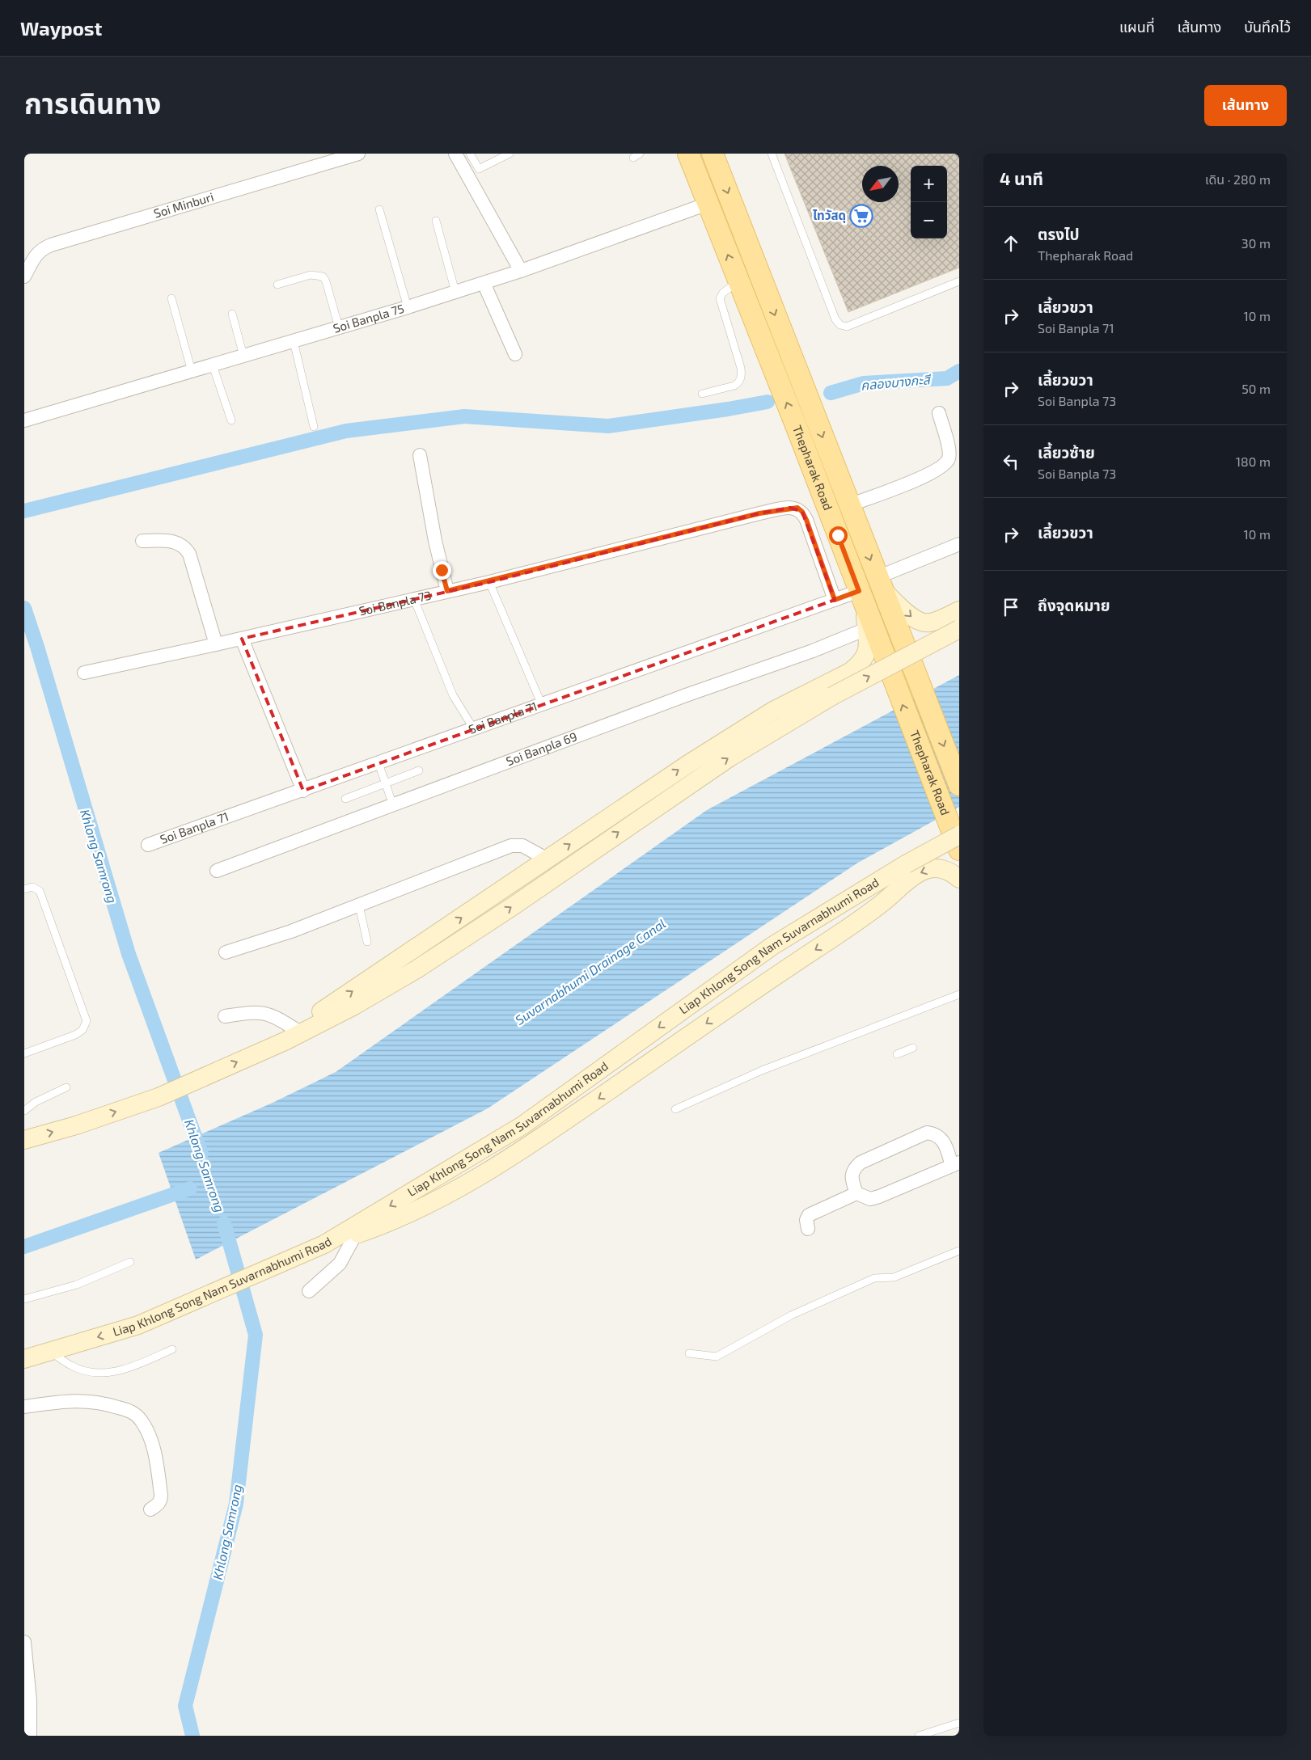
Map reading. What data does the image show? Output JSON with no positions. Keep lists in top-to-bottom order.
{
  "streets": {
    "main road": ["Thepharak Road", "Liap Khlong Song Nam Suvarnabhumi Road"],
    "street": [
      "Soi Minburi",
      "Soi Banpla 75",
      "Soi Banpla 73",
      "Soi Banpla 71",
      "Soi Banpla 69"
    ]
  },
  "crossings": [
    ["Soi Banpla 75", "Thepharak Road"],
    ["Thepharak Road", "Soi Banpla 71"],
    ["Soi Banpla 73", "Soi Banpla 71"]
  ],
  "water": ["คลองบางกะสี", "Khlong Samrong", "Suvarnabhumi Drainage Canal"],
  "places": {
    "supermarket": ["ไทวัสดุ"]
  },
  "north": "bottom left",
  "page": {
    "header": "Waypost",
    "nav": ["แผนที่", "เส้นทาง", "บันทึกไว้"],
    "title": "การเดินทาง",
    "buttons": "เส้นทาง",
    "heading": ["4 นาที", "เดิน · 280 m"],
    "map_buttons": ["+", "−"],
    "list": [
      ["ตรงไป", "Thepharak Road", "30 m"],
      ["เลี้ยวขวา", "Soi Banpla 71", "10 m"],
      ["เลี้ยวขวา", "Soi Banpla 73", "50 m"],
      ["เลี้ยวซ้าย", "Soi Banpla 73", "180 m"],
      ["เลี้ยวขวา", "10 m"],
      "ถึงจุดหมาย"
    ]
  }
}
